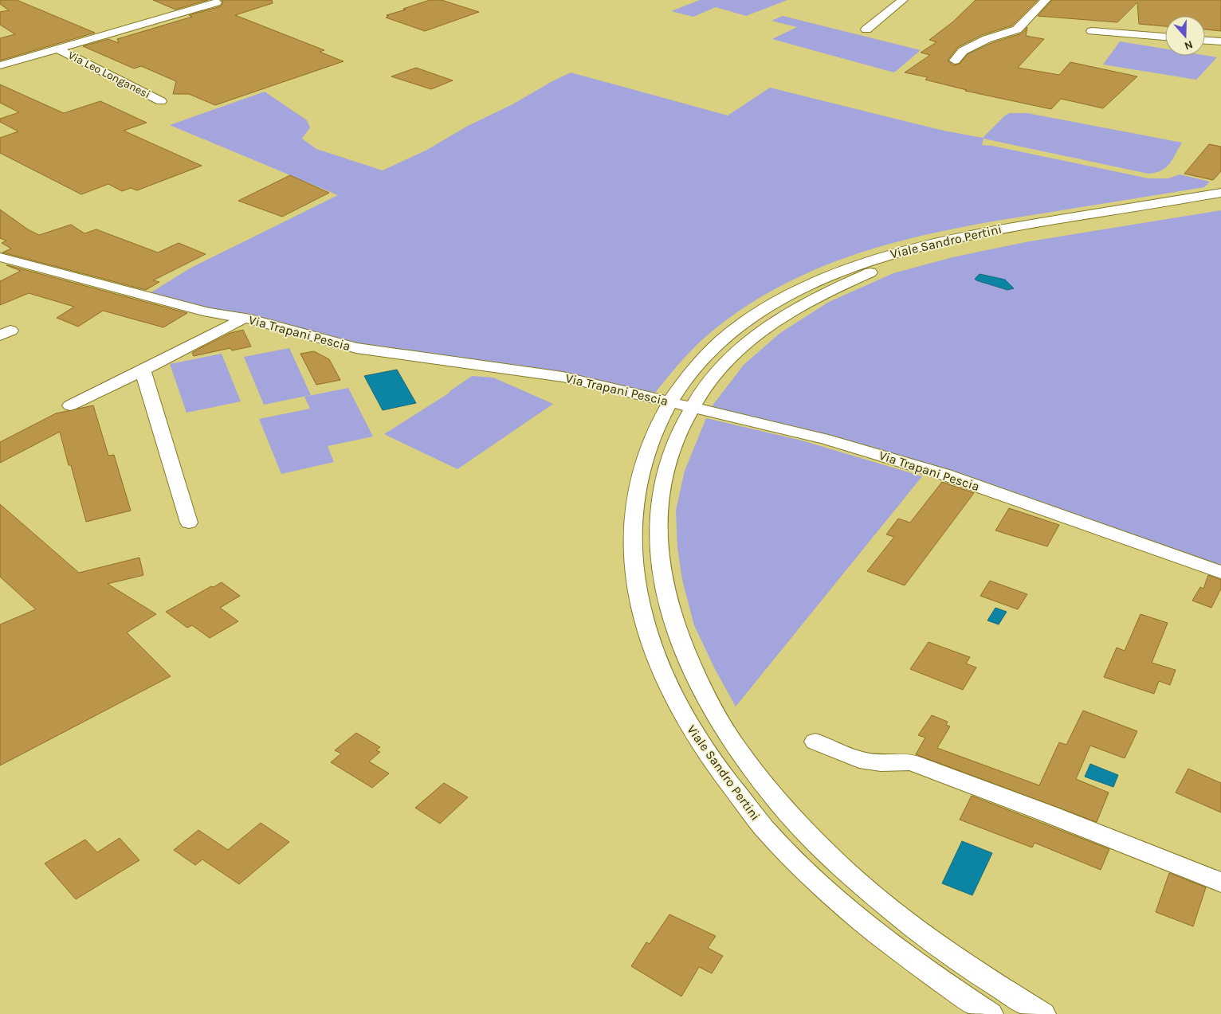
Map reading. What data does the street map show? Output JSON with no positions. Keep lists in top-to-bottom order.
{
  "streets": {
    "street": ["Via Leo Longanesi", "Viale Sandro Pertini", "Via Trapani Pescia"]
  },
  "crossings": [
    ["Viale Sandro Pertini", "Via Trapani Pescia"]
  ],
  "north": "bottom"
}
